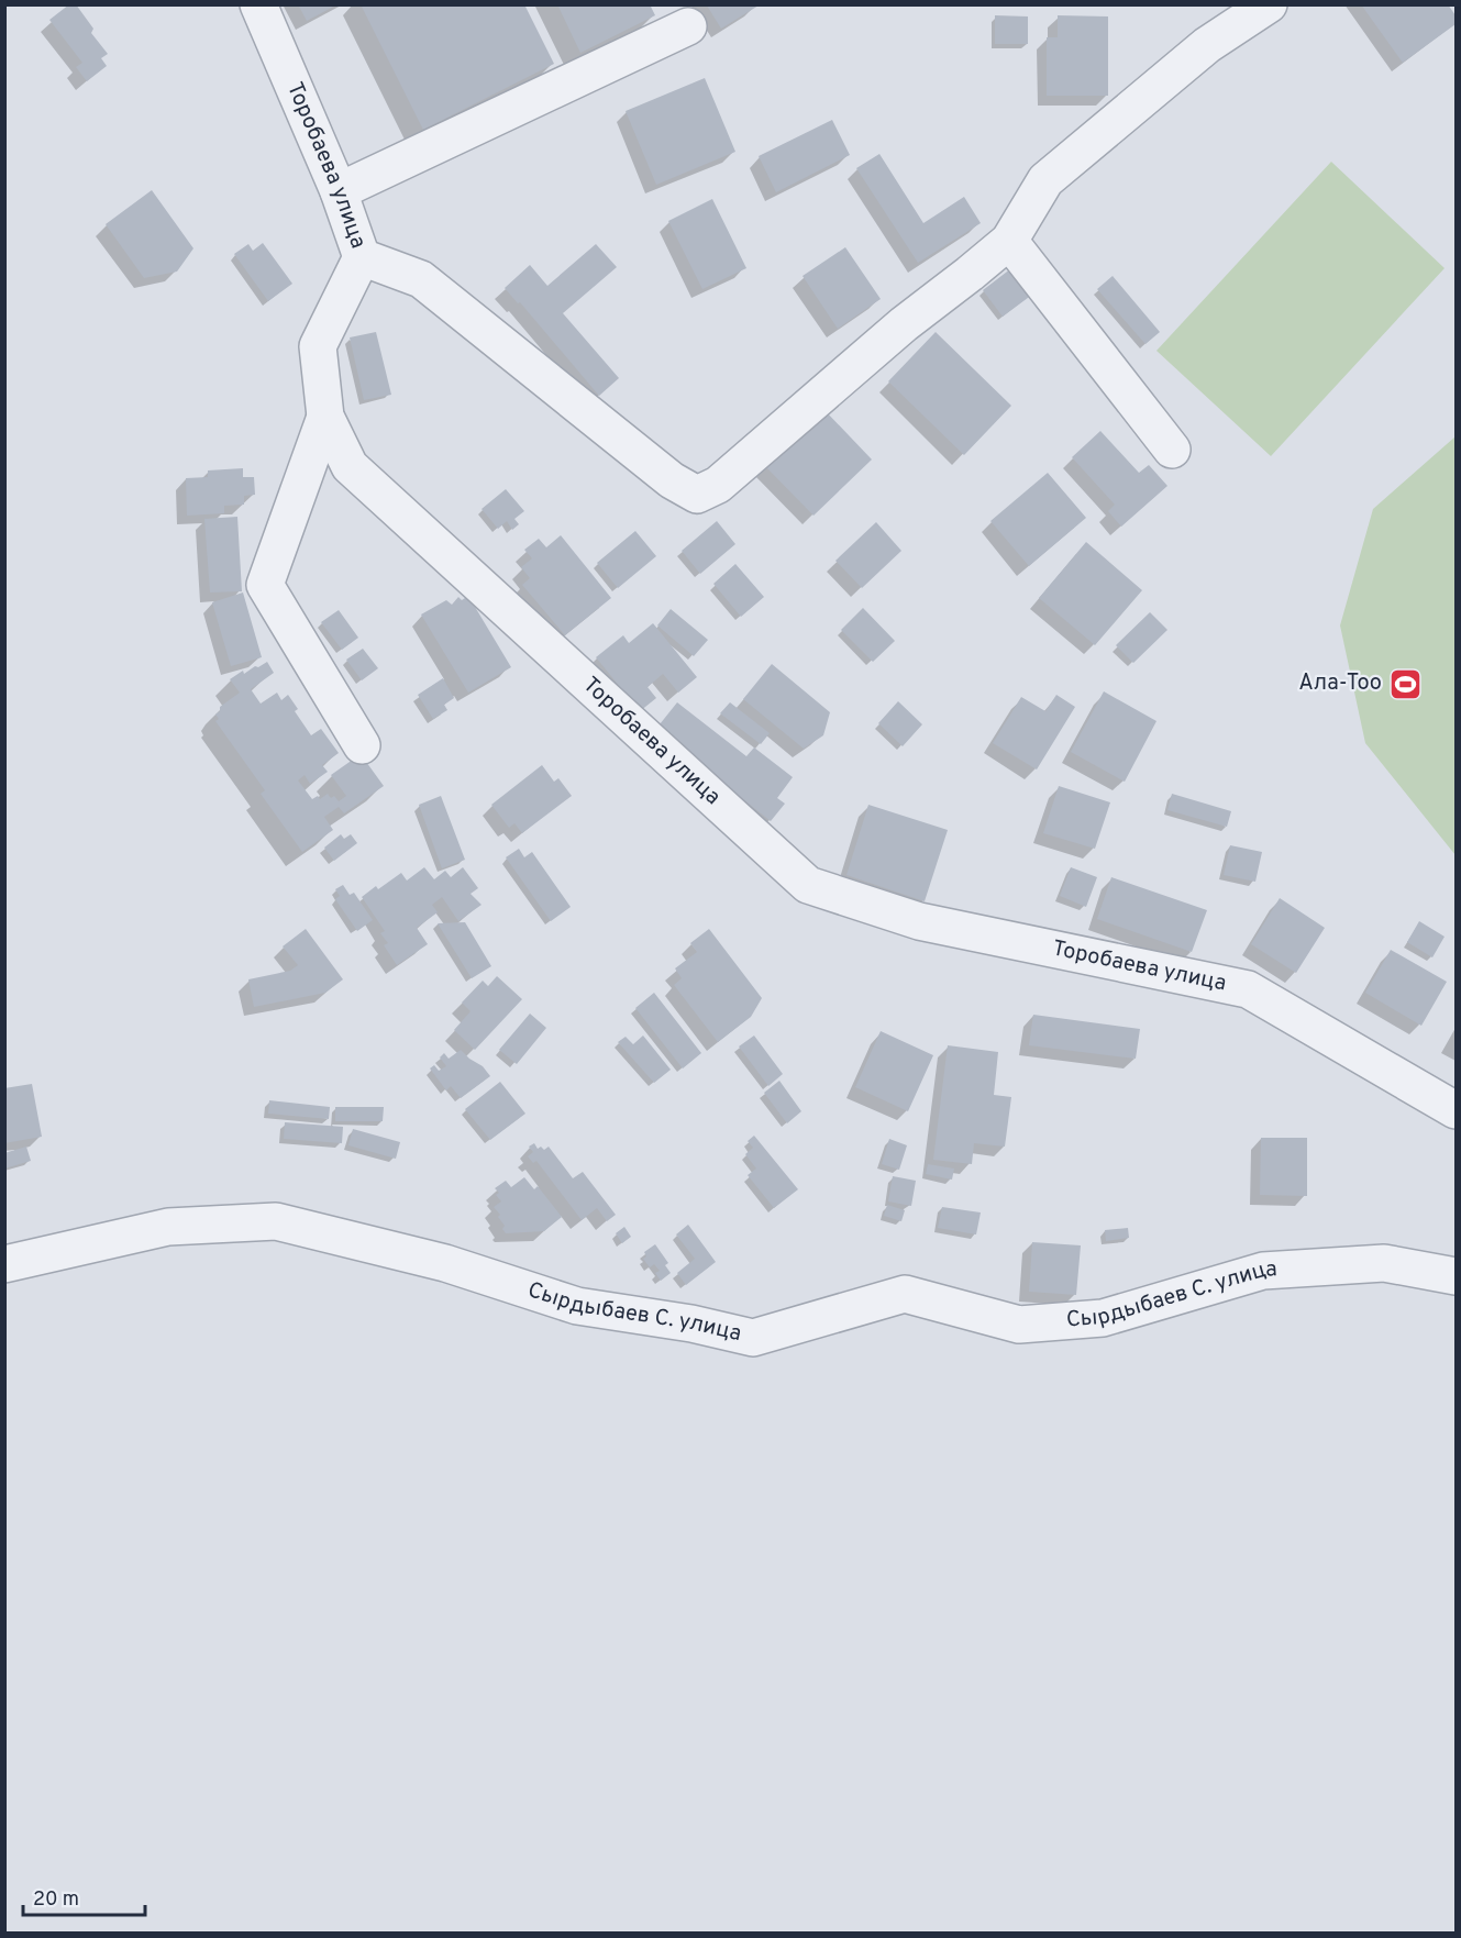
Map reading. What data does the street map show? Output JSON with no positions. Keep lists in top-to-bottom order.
{
  "streets": {
    "street": ["Торобаева улица", "Сырдыбаев С. улица"]
  },
  "places": {
    "sports": ["Ала-Тоо"]
  },
  "scale_bar": "20 m"
}
